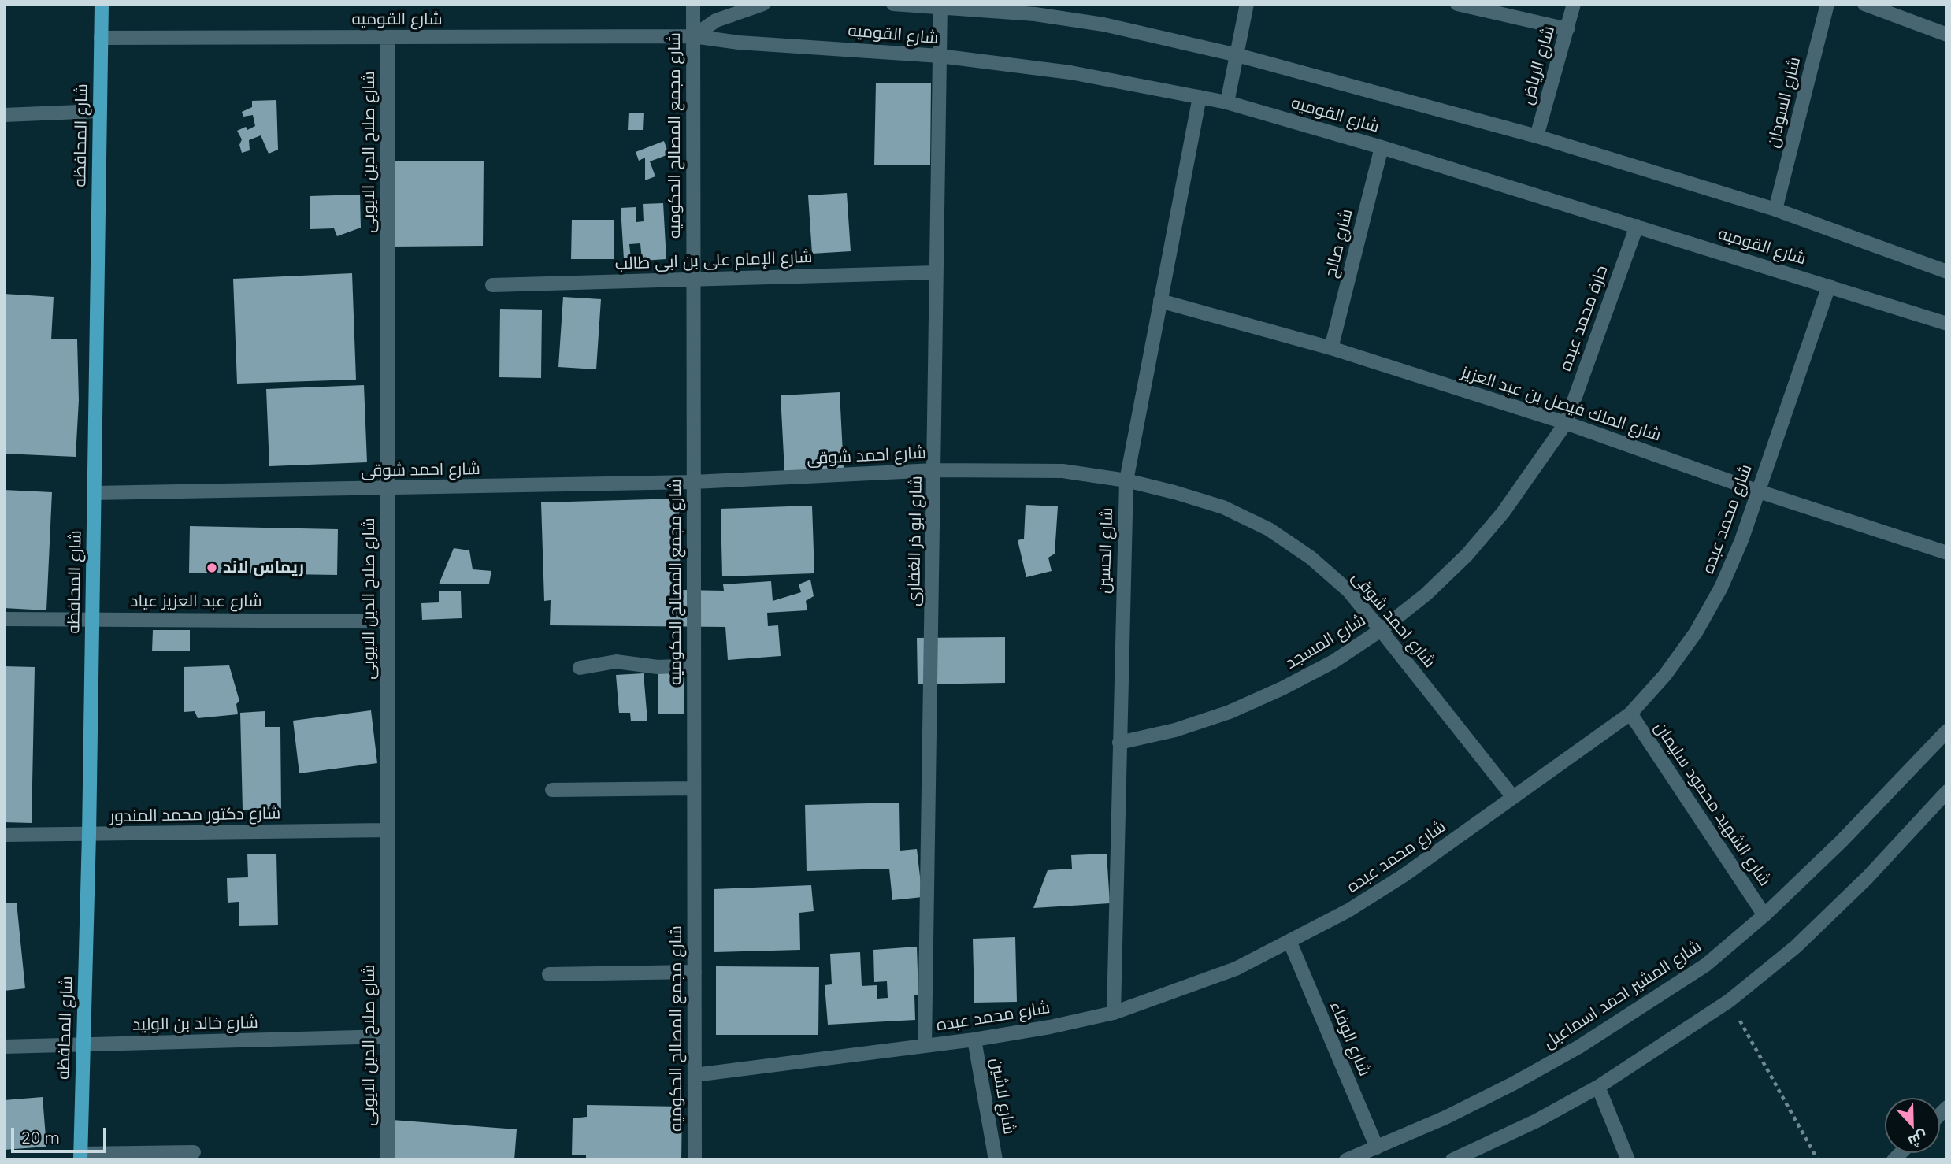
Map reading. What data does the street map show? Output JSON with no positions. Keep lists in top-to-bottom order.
{
  "streets": {
    "main road": ["شارع المحافظه"],
    "street": [
      "شارع القوميه",
      "شارع الرياض",
      "شارع السودان",
      "شارع مجمع المصالح الحكوميه",
      "شارع صلاح الدين الايوبى",
      "شارع صالح",
      "شارع الإمام على بن ابى طالب",
      "حارة محمد عبده",
      "شارع الملك فيصل بن عبد العزيز",
      "شارع احمد شوقى",
      "شارع محمد عبده",
      "شارع ابو ذر الغفارى",
      "شارع الحسين",
      "شارع عبد العزيز عياد",
      "شارع المسجد",
      "شارع الشهيد محمود سليمان",
      "شارع دكتور محمد المندور",
      "شارع المشير احمد اسماعيل",
      "شارع خالد بن الوليد",
      "شارع الوفاء",
      "شارع لاشين"
    ]
  },
  "crossings": [
    ["شارع القوميه", "شارع الرياض"],
    ["شارع القوميه", "شارع السودان"],
    ["شارع القوميه", "شارع المحافظه"],
    ["شارع القوميه", "شارع مجمع المصالح الحكوميه"],
    ["شارع القوميه", "شارع صلاح الدين الايوبى"],
    ["شارع القوميه", "شارع صالح"],
    ["شارع القوميه", "حارة محمد عبده"],
    ["شارع القوميه", "شارع محمد عبده"],
    ["شارع القوميه", "شارع ابو ذر الغفارى"],
    ["شارع القوميه", "شارع الحسين"],
    ["شارع المحافظه", "شارع احمد شوقى"],
    ["شارع المحافظه", "شارع عبد العزيز عياد"],
    ["شارع المحافظه", "شارع دكتور محمد المندور"],
    ["شارع المحافظه", "شارع خالد بن الوليد"],
    ["شارع مجمع المصالح الحكوميه", "شارع الإمام على بن ابى طالب"],
    ["شارع مجمع المصالح الحكوميه", "شارع احمد شوقى"],
    ["شارع مجمع المصالح الحكوميه", "شارع محمد عبده"],
    ["شارع صلاح الدين الايوبى", "شارع احمد شوقى"],
    ["شارع صلاح الدين الايوبى", "شارع عبد العزيز عياد"],
    ["شارع صلاح الدين الايوبى", "شارع دكتور محمد المندور"],
    ["شارع صلاح الدين الايوبى", "شارع خالد بن الوليد"],
    ["شارع صالح", "شارع الملك فيصل بن عبد العزيز"],
    ["شارع الإمام على بن ابى طالب", "شارع ابو ذر الغفارى"],
    ["حارة محمد عبده", "شارع الملك فيصل بن عبد العزيز"],
    ["حارة محمد عبده", "شارع المسجد"],
    ["شارع الملك فيصل بن عبد العزيز", "شارع محمد عبده"],
    ["شارع الملك فيصل بن عبد العزيز", "شارع الحسين"],
    ["شارع الملك فيصل بن عبد العزيز", "شارع المسجد"],
    ["شارع احمد شوقى", "شارع محمد عبده"],
    ["شارع احمد شوقى", "شارع ابو ذر الغفارى"],
    ["شارع احمد شوقى", "شارع الحسين"],
    ["شارع احمد شوقى", "شارع المسجد"],
    ["شارع محمد عبده", "شارع ابو ذر الغفارى"],
    ["شارع محمد عبده", "شارع الحسين"],
    ["شارع محمد عبده", "شارع الشهيد محمود سليمان"],
    ["شارع محمد عبده", "شارع الوفاء"],
    ["شارع محمد عبده", "شارع لاشين"],
    ["شارع الحسين", "شارع المسجد"],
    ["شارع الشهيد محمود سليمان", "شارع المشير احمد اسماعيل"],
    ["شارع المشير احمد اسماعيل", "شارع الوفاء"]
  ],
  "places": ["ريماس لاند"],
  "scale_bar": "20 m",
  "north": "bottom"
}
